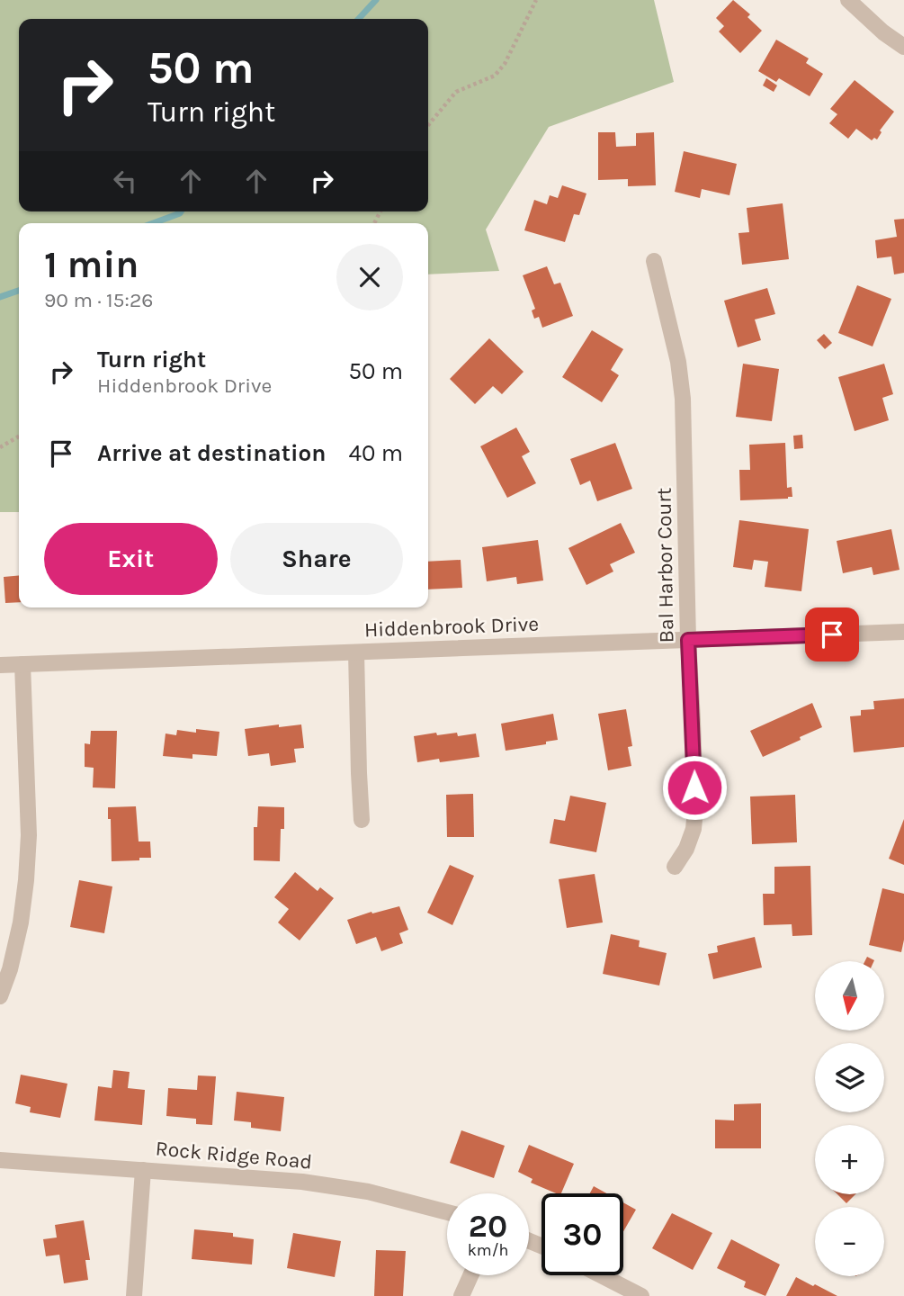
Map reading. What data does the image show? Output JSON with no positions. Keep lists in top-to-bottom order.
{
  "streets": {
    "street": ["Bal Harbor Court", "Hiddenbrook Drive", "Rock Ridge Road"]
  },
  "crossings": [
    ["Bal Harbor Court", "Hiddenbrook Drive"]
  ],
  "north": "bottom",
  "page": {
    "turn": ["50 m", "Turn right"],
    "heading": ["1 min", "90 m · 15:26"],
    "list": [
      {
        "name": "Turn right",
        "note": "Hiddenbrook Drive",
        "value": "50 m"
      },
      {
        "name": "Arrive at destination",
        "value": "40 m"
      }
    ],
    "buttons": ["Exit", "Share"],
    "map_buttons": ["+", "−"],
    "speed": "20 km/h",
    "limit": "30"
  }
}
